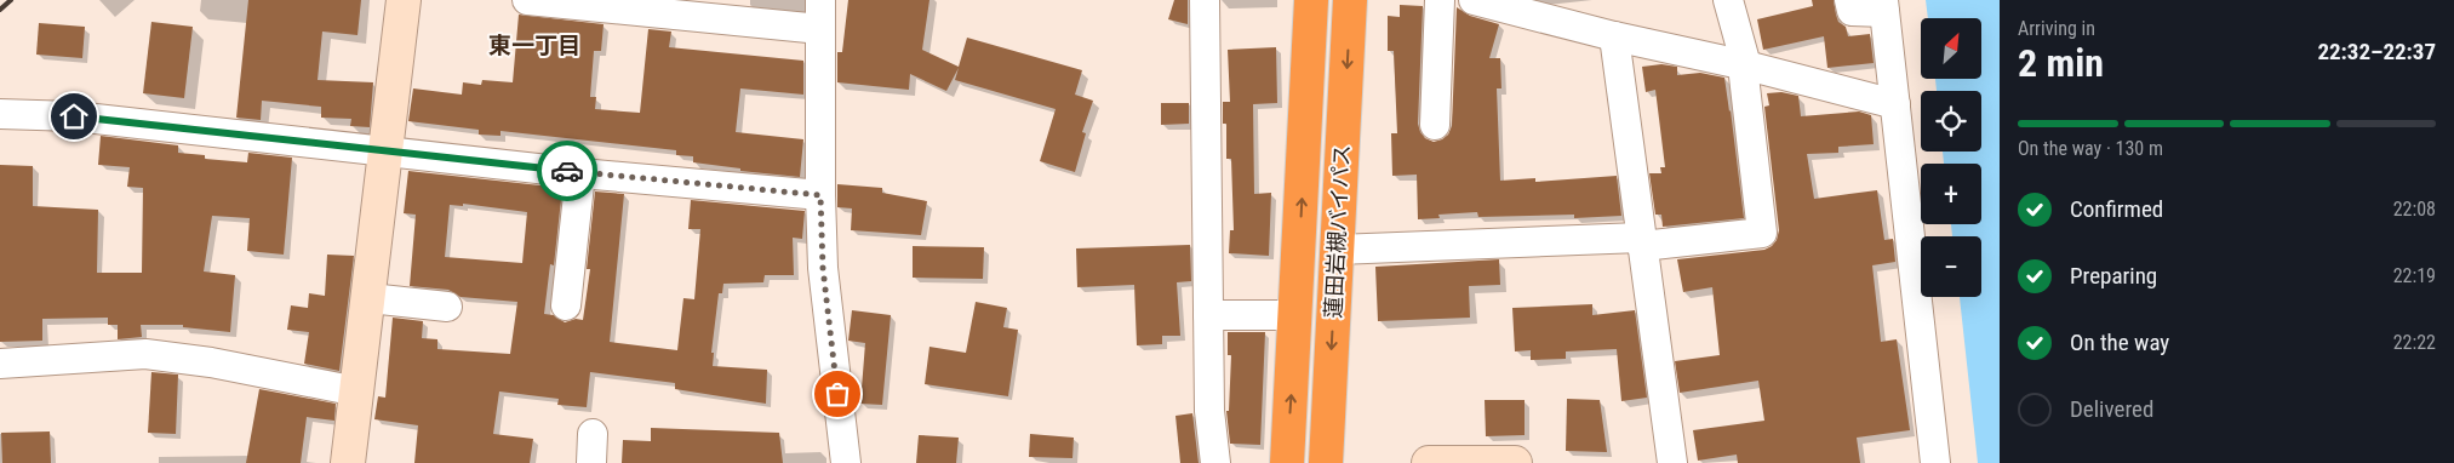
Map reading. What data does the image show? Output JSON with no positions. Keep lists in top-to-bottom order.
{
  "streets": {
    "highway": ["蓮田岩槻バイパス"]
  },
  "districts": ["東一丁目"],
  "north": "top right",
  "page": {
    "heading": ["2 min", "Arriving in", "22:32–22:37"],
    "map_buttons": ["+", "−"],
    "bar": "On the way · 130 m",
    "list": [
      ["Confirmed", "22:08"],
      ["Preparing", "22:19"],
      ["On the way", "22:22"],
      "Delivered"
    ]
  }
}
